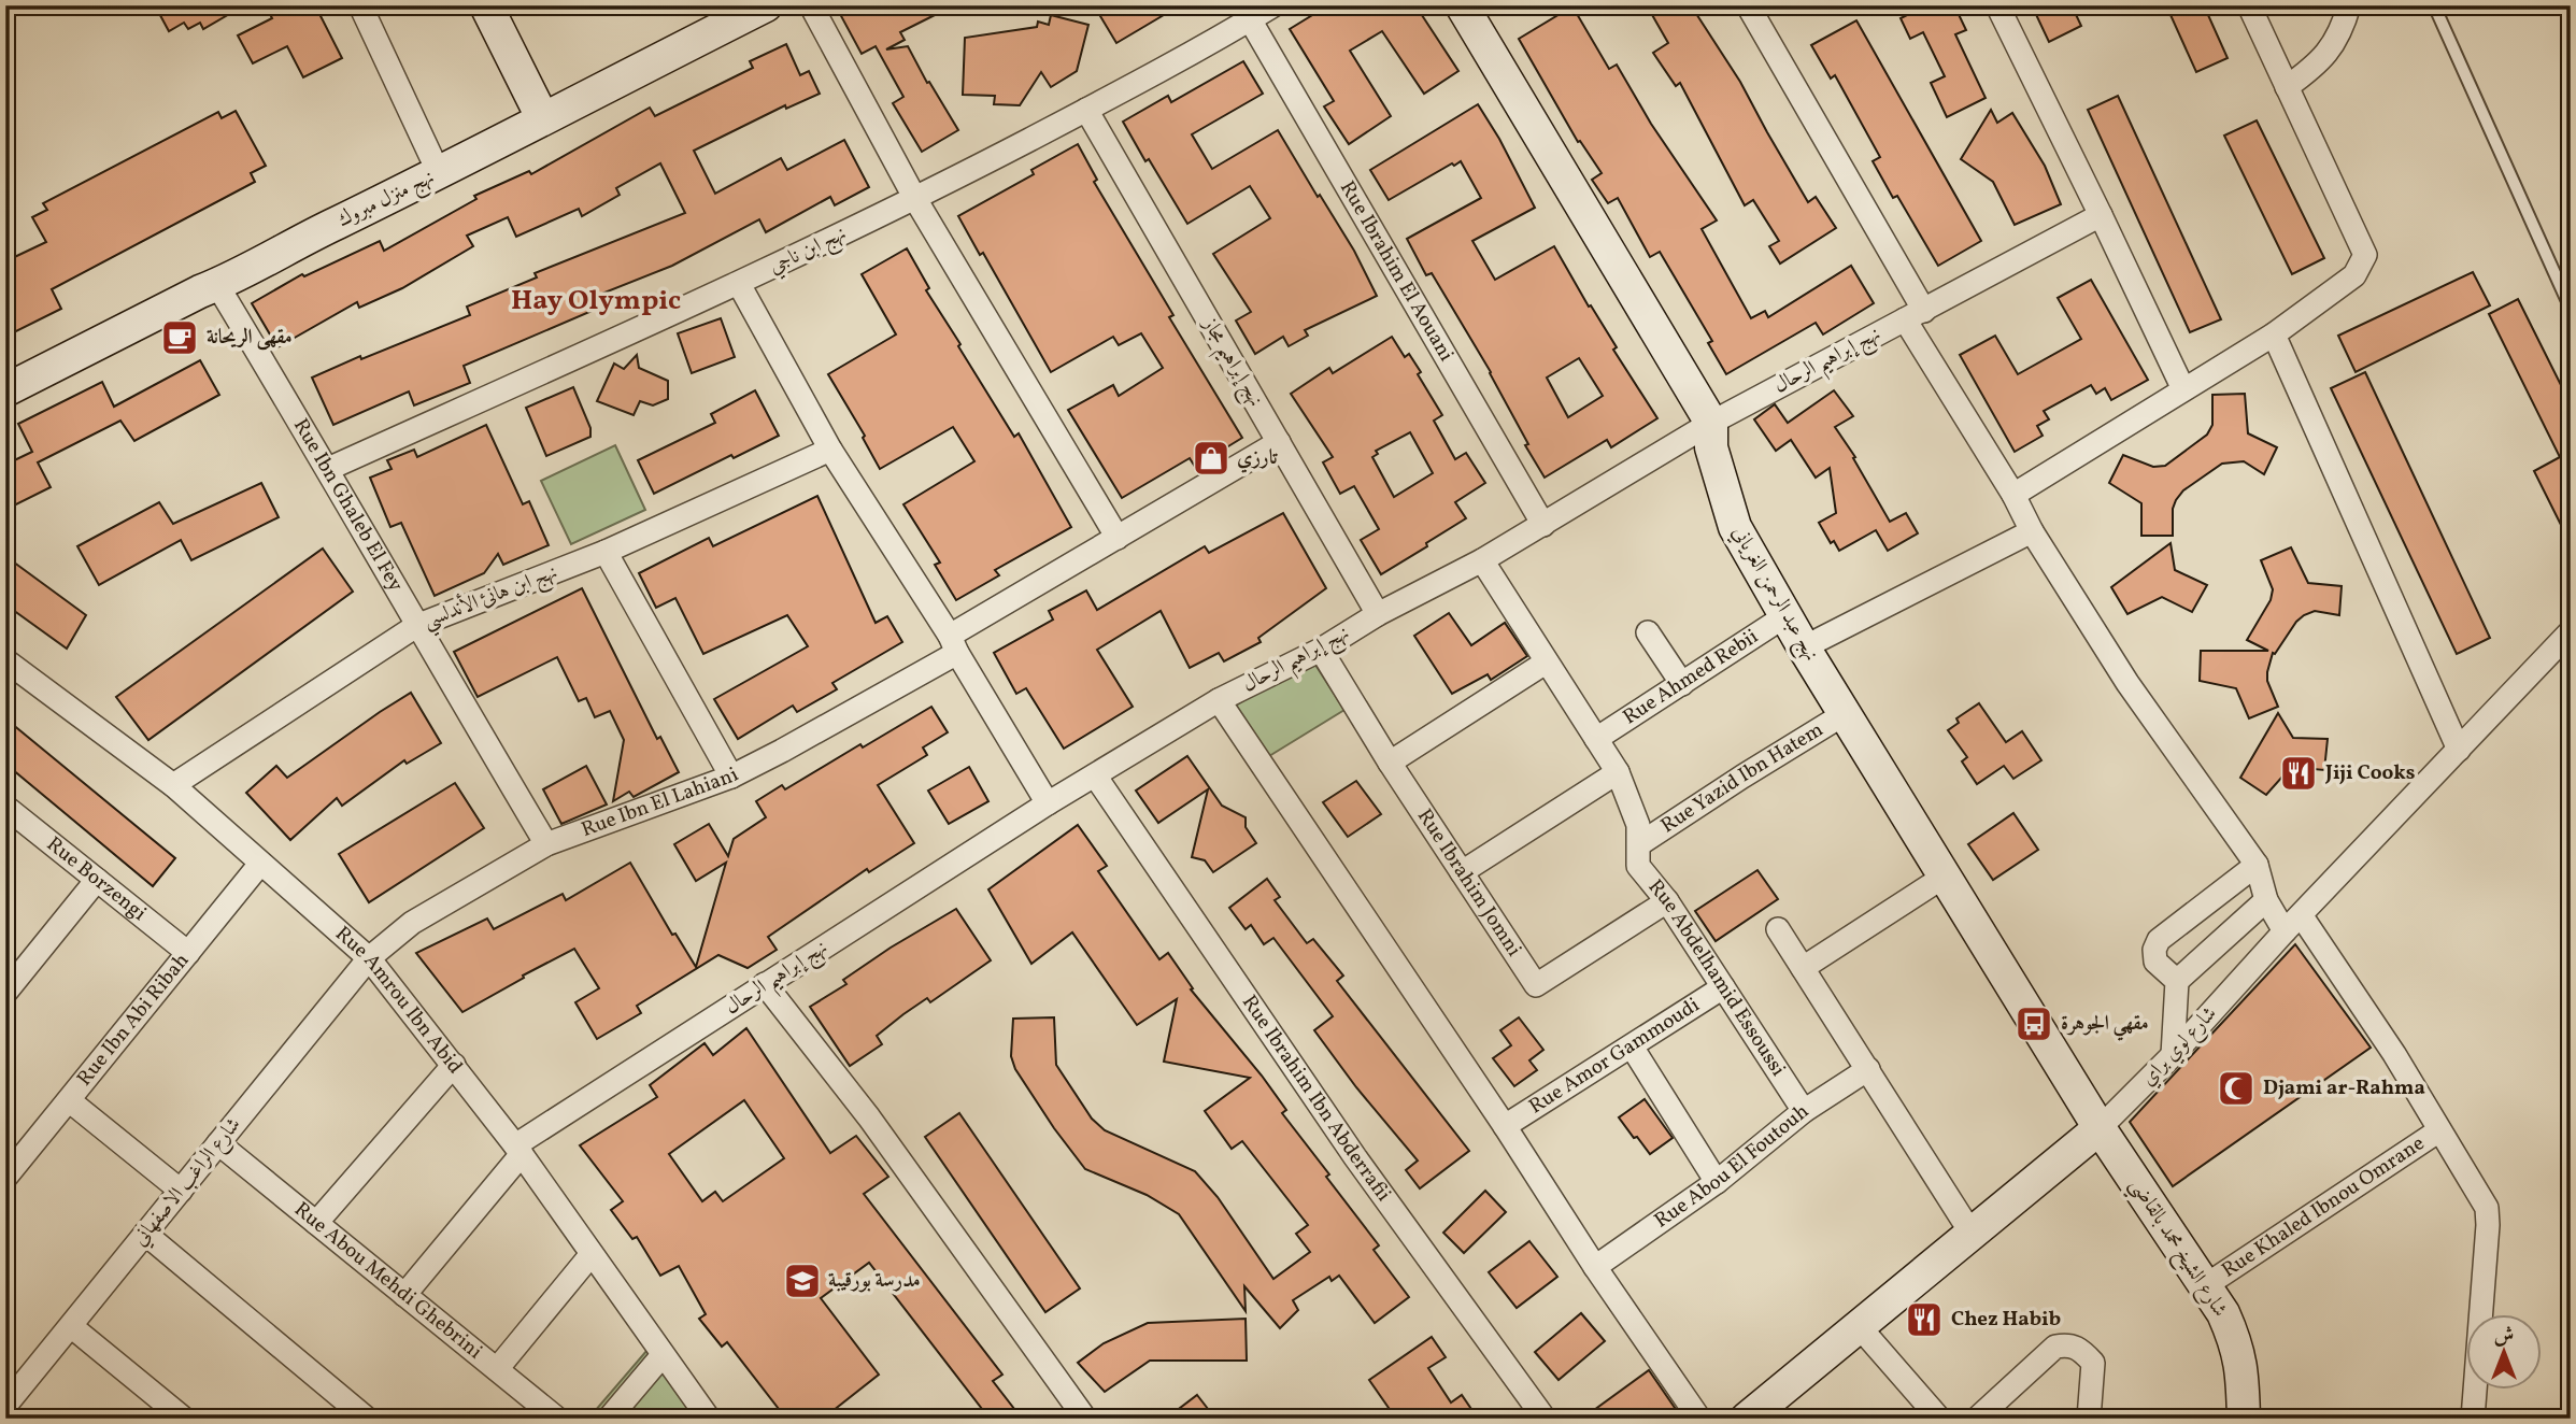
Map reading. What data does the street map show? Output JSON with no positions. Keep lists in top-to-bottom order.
{
  "streets": {
    "street": [
      "نهج منزل مبروك",
      "نهج ابن ناجي",
      "Rue Ibrahim El Aouani",
      "نهج إبراهيم الرحال",
      "نهج إبراهيم مجاز",
      "Rue Ibn Ghaleb El Fey",
      "نهج عبد الرحمن الغرياني",
      "نهج ابن هانئ الأندلسي",
      "Rue Ahmed Rebii",
      "Rue Yazid Ibn Hatem",
      "Rue Ibn El Lahiani",
      "Rue Borzengi",
      "Rue Ibrahim Jomni",
      "Rue Abdelhamid Essoussi",
      "Rue Amrou Ibn Abid",
      "Rue Ibn Abi Ribah",
      "شارع لوي براي",
      "Rue Amor Gammoudi",
      "Rue Ibrahim Ibn Abderrafii",
      "Rue Abou El Foutouh",
      "شارع الراغب الاصفهاني",
      "Rue Khaled Ibnou Omrane",
      "شارع الشيخ محمد بالقاضي",
      "Rue Abou Mehdi Ghebrini"
    ]
  },
  "crossings": [
    ["نهج منزل مبروك", "Rue Ibn Ghaleb El Fey"],
    ["نهج ابن ناجي", "Rue Ibrahim El Aouani"],
    ["نهج ابن ناجي", "نهج إبراهيم مجاز"],
    ["نهج ابن ناجي", "Rue Ibn Ghaleb El Fey"],
    ["Rue Ibrahim El Aouani", "نهج إبراهيم الرحال"],
    ["نهج إبراهيم الرحال", "نهج إبراهيم مجاز"],
    ["نهج إبراهيم الرحال", "نهج عبد الرحمن الغرياني"],
    ["نهج إبراهيم الرحال", "Rue Ibrahim Jomni"],
    ["نهج إبراهيم الرحال", "Rue Abdelhamid Essoussi"],
    ["نهج إبراهيم الرحال", "Rue Amrou Ibn Abid"],
    ["نهج إبراهيم الرحال", "Rue Ibrahim Ibn Abderrafii"],
    ["نهج إبراهيم الرحال", "Rue Abou Mehdi Ghebrini"],
    ["نهج إبراهيم مجاز", "Rue Ibn El Lahiani"],
    ["Rue Ibn Ghaleb El Fey", "نهج ابن هانئ الأندلسي"],
    ["Rue Ibn Ghaleb El Fey", "Rue Ibn El Lahiani"],
    ["نهج عبد الرحمن الغرياني", "Rue Ahmed Rebii"],
    ["نهج عبد الرحمن الغرياني", "Rue Yazid Ibn Hatem"],
    ["نهج عبد الرحمن الغرياني", "شارع لوي براي"],
    ["نهج عبد الرحمن الغرياني", "شارع الشيخ محمد بالقاضي"],
    ["نهج ابن هانئ الأندلسي", "Rue Amrou Ibn Abid"],
    ["Rue Ahmed Rebii", "Rue Abdelhamid Essoussi"],
    ["Rue Yazid Ibn Hatem", "Rue Abdelhamid Essoussi"],
    ["Rue Ibn El Lahiani", "Rue Amrou Ibn Abid"],
    ["Rue Ibn El Lahiani", "شارع الراغب الاصفهاني"],
    ["Rue Borzengi", "Rue Ibn Abi Ribah"],
    ["Rue Ibrahim Jomni", "Rue Abdelhamid Essoussi"],
    ["Rue Abdelhamid Essoussi", "Rue Amor Gammoudi"],
    ["Rue Abdelhamid Essoussi", "Rue Abou El Foutouh"],
    ["Rue Amrou Ibn Abid", "Rue Ibn Abi Ribah"],
    ["Rue Amrou Ibn Abid", "شارع الراغب الاصفهاني"],
    ["شارع لوي براي", "شارع الشيخ محمد بالقاضي"],
    ["شارع الراغب الاصفهاني", "Rue Abou Mehdi Ghebrini"],
    ["Rue Khaled Ibnou Omrane", "شارع الشيخ محمد بالقاضي"]
  ],
  "districts": ["Hay Olympic"],
  "places": {
    "cafe": ["مقهى الريحانة"],
    "shop": ["تارزي"],
    "restaurant": ["Jiji Cooks", "Chez Habib"],
    "bus stop": ["مقهي الجوهرة"],
    "mosque": ["Djami ar-Rahma"],
    "school or university": ["مدرسة بورقيبة"]
  },
  "north": "top"
}
